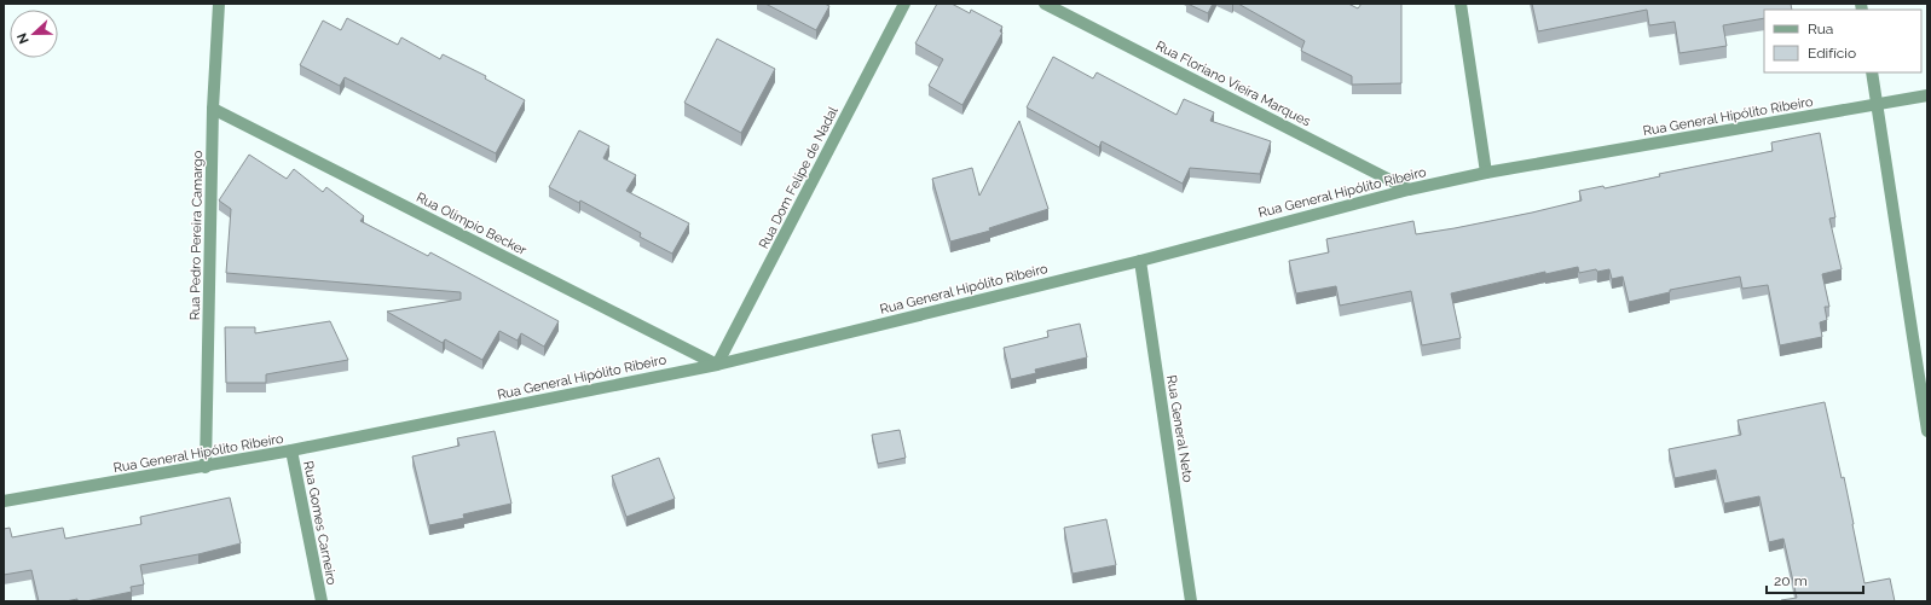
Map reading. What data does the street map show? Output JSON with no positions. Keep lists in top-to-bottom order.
{
  "streets": {
    "street": [
      "Rua Floriano Vieira Marques",
      "Rua General Hipólito Ribeiro",
      "Rua Dom Felipe de Nadal",
      "Rua Olimpio Becker",
      "Rua Pedro Pereira Camargo",
      "Rua General Neto",
      "Rua Gomes Carneiro"
    ]
  },
  "crossings": [
    ["Rua Floriano Vieira Marques", "Rua General Hipólito Ribeiro"],
    ["Rua General Hipólito Ribeiro", "Rua Dom Felipe de Nadal"],
    ["Rua General Hipólito Ribeiro", "Rua Olimpio Becker"],
    ["Rua General Hipólito Ribeiro", "Rua Pedro Pereira Camargo"],
    ["Rua General Hipólito Ribeiro", "Rua General Neto"],
    ["Rua General Hipólito Ribeiro", "Rua Gomes Carneiro"],
    ["Rua Dom Felipe de Nadal", "Rua Olimpio Becker"],
    ["Rua Olimpio Becker", "Rua Pedro Pereira Camargo"]
  ],
  "legend": ["Rua", "Edifício"],
  "scale_bar": "20 m",
  "north": "left"
}
